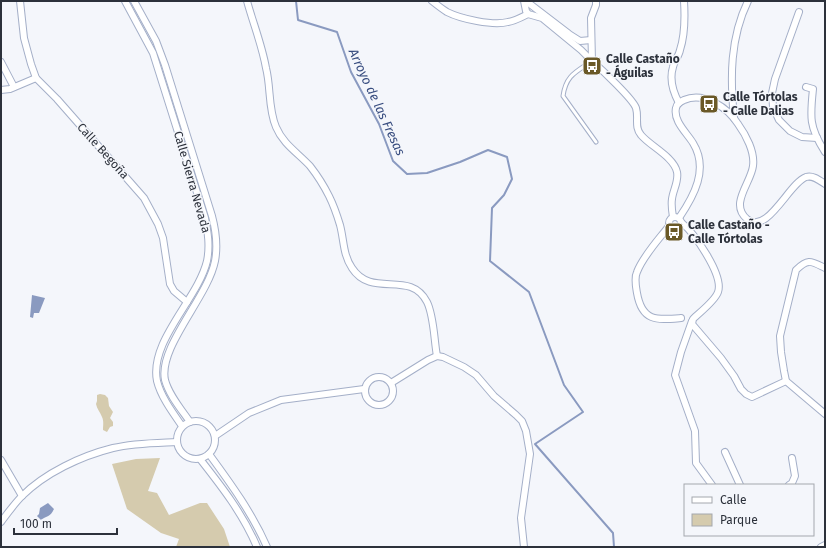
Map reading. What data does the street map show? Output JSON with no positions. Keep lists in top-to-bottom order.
{
  "streets": {
    "street": ["Calle Begoña", "Calle Sierra Nevada"]
  },
  "crossings": [
    ["Calle Begoña", "Calle Sierra Nevada"]
  ],
  "water": ["Arroyo de las Fresas"],
  "places": {
    "bus stop": ["Calle Castaño - Águilas", "Calle Tórtolas - Calle Dalias", "Calle Castaño - Calle Tórtolas"]
  },
  "legend": ["Calle", "Parque"],
  "scale_bar": "100 m"
}
